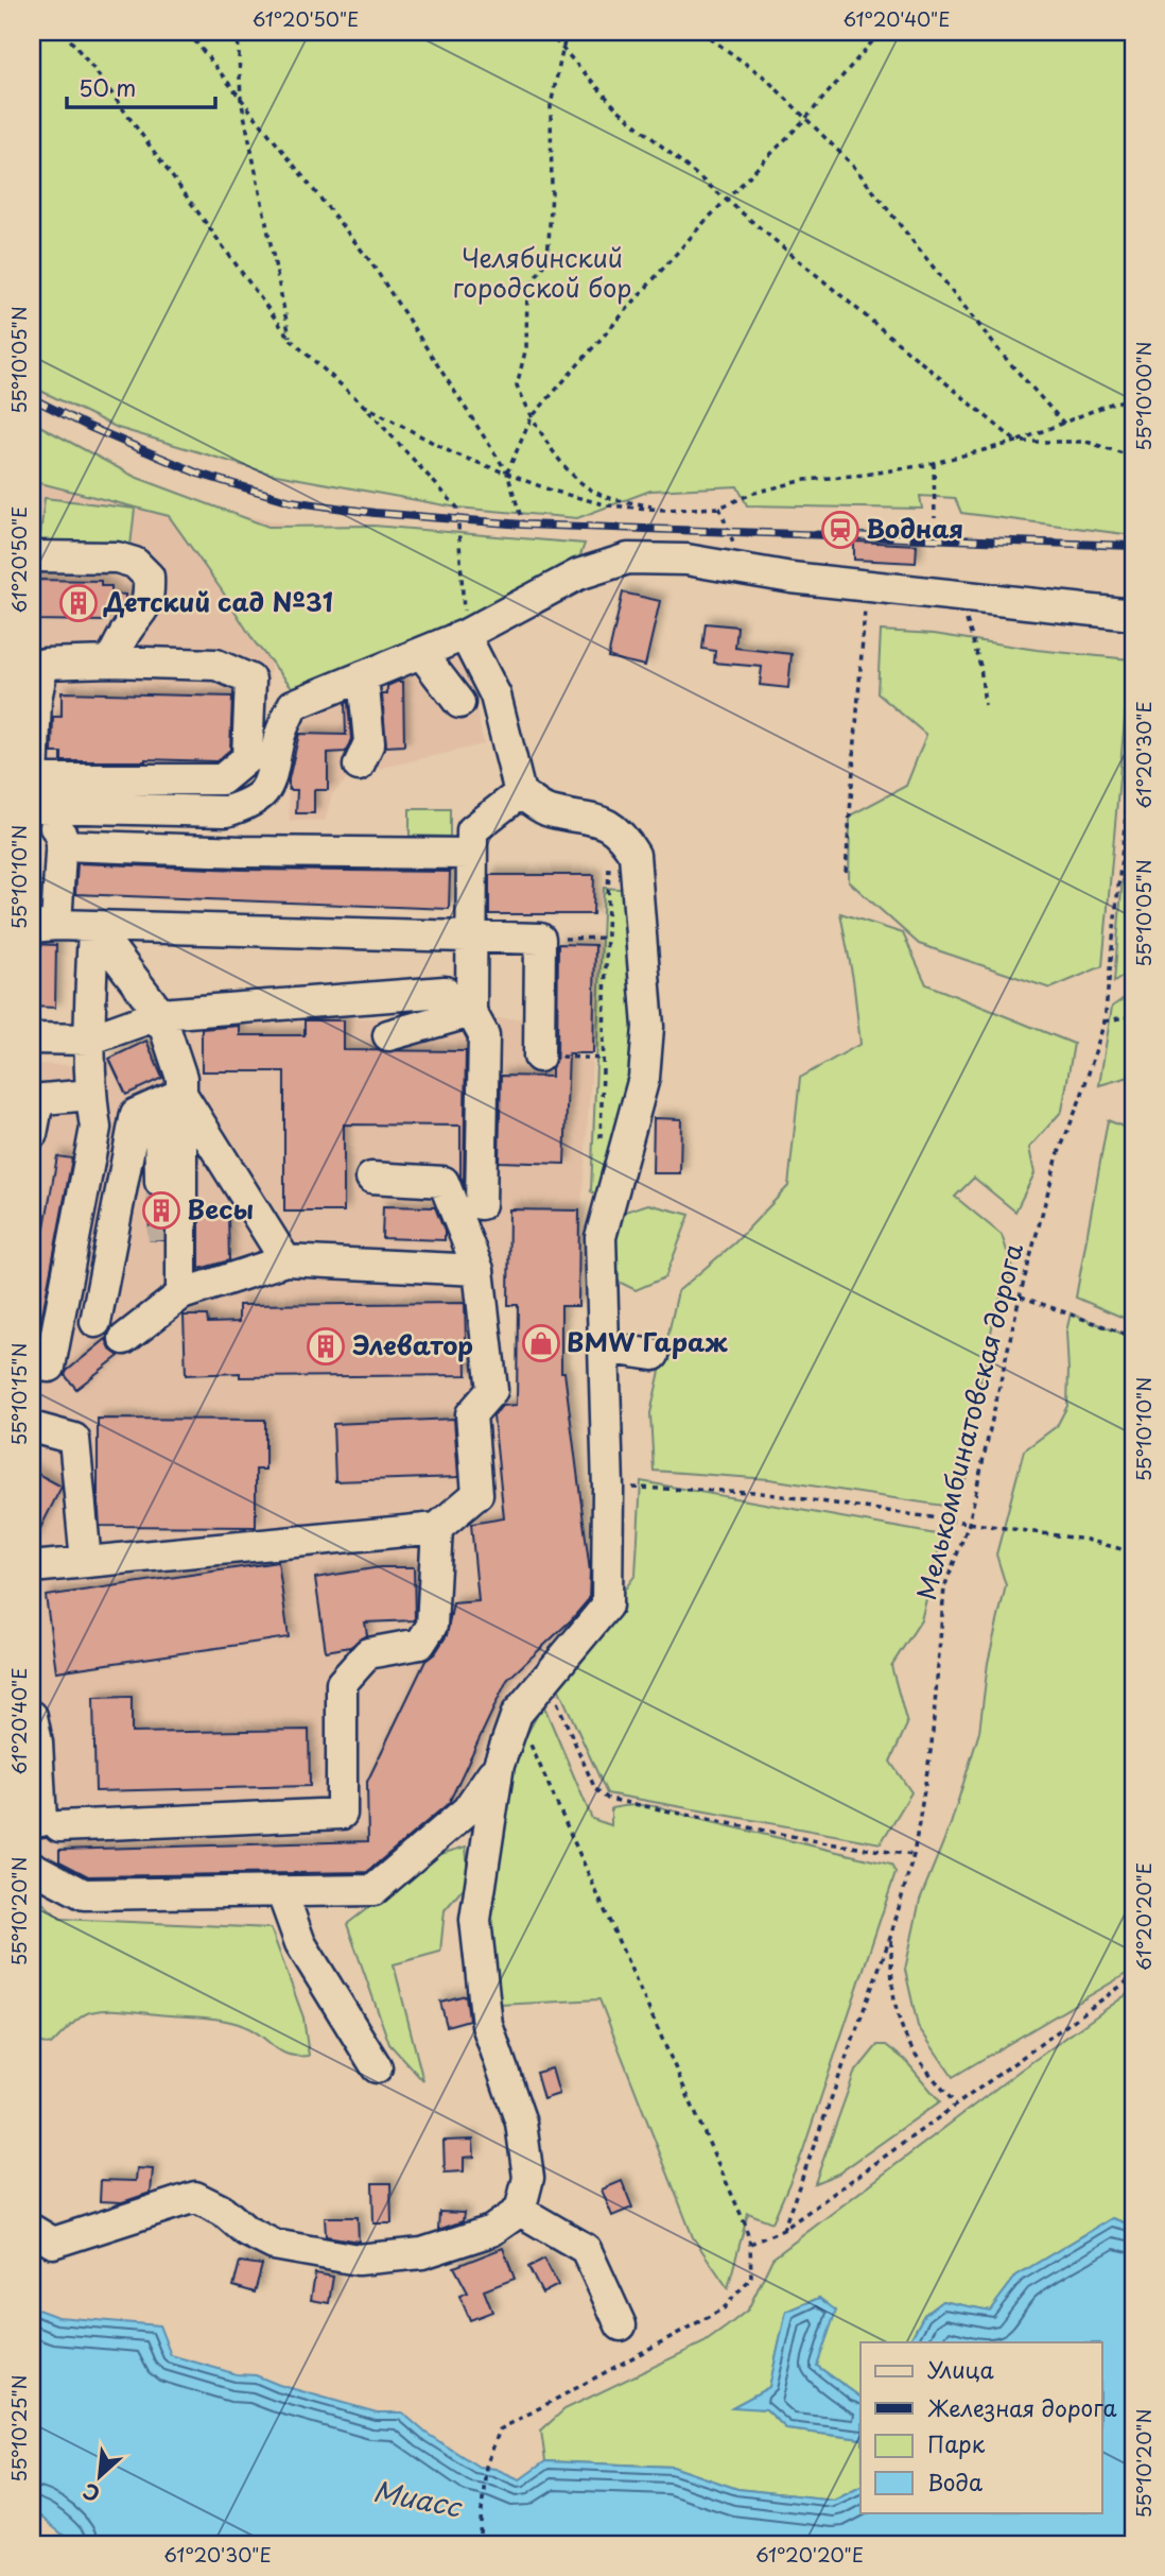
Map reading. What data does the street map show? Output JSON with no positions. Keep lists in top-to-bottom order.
{
  "streets": {
    "path": ["Мелькомбинатовская дорога"]
  },
  "water": ["Миасс"],
  "parks": ["Челябинский городской бор"],
  "places": {
    "station": ["Водная"],
    "building": ["Детский сад №31", "Весы", "Элеватор"],
    "shop": ["BMW Гараж"]
  },
  "legend": [
    "Улица",
    "Железная дорога",
    "Парк",
    "Вода"
  ],
  "scale_bar": "50 m",
  "north": "bottom left",
  "coordinates": [
    "61°20'50\"E",
    "61°20'40\"E",
    "55°10'05\"N",
    "55°10'00\"N",
    "61°20'30\"E",
    "55°10'10\"N",
    "55°10'15\"N",
    "55°10'20\"N",
    "61°20'20\"E",
    "55°10'25\"N"
  ]
}
